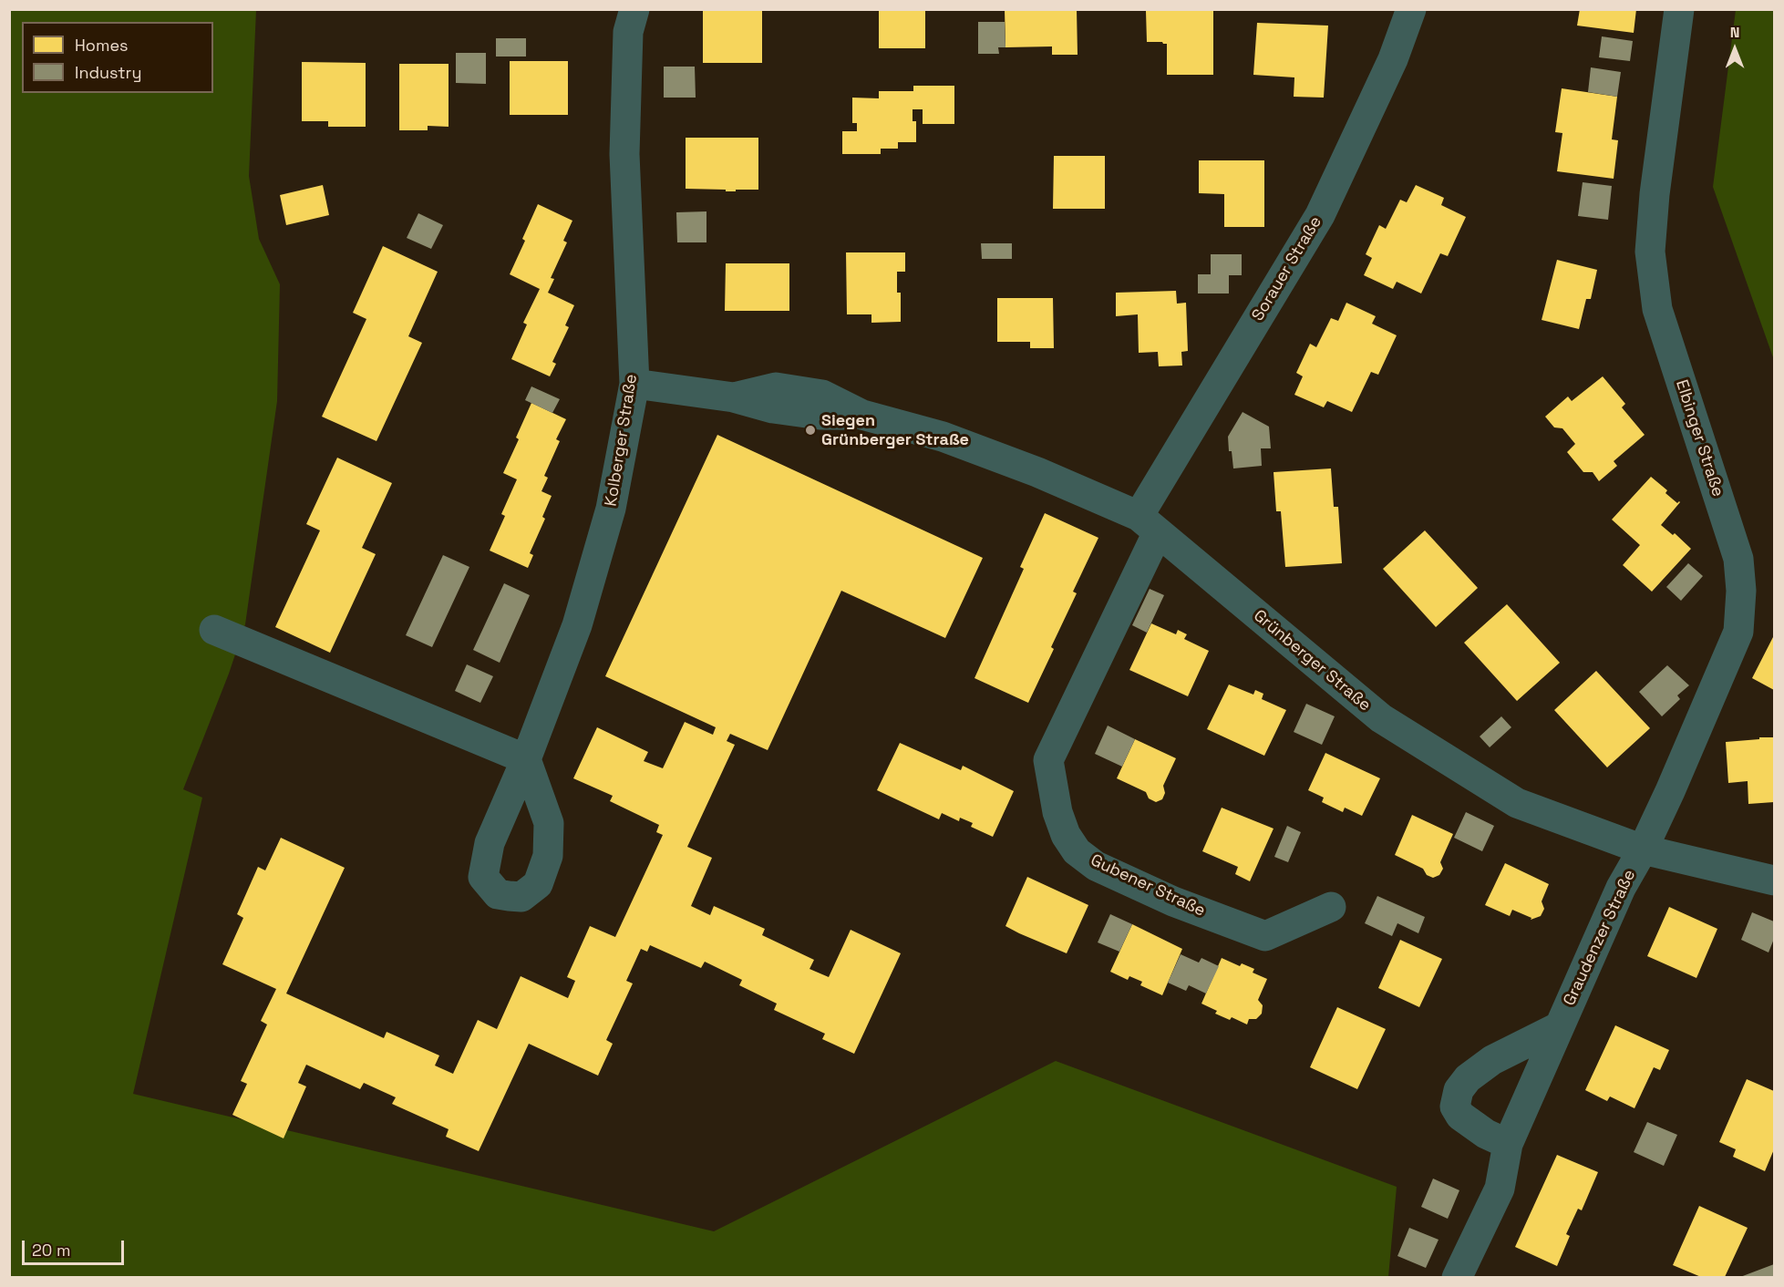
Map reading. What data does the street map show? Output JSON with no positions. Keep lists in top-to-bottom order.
{
  "streets": {
    "street": [
      "Sorauer Straße",
      "Elbinger Straße",
      "Kolberger Straße",
      "Grünberger Straße",
      "Gubener Straße",
      "Graudenzer Straße"
    ]
  },
  "crossings": [
    ["Sorauer Straße", "Grünberger Straße"],
    ["Sorauer Straße", "Gubener Straße"],
    ["Elbinger Straße", "Grünberger Straße"],
    ["Elbinger Straße", "Graudenzer Straße"],
    ["Kolberger Straße", "Grünberger Straße"],
    ["Grünberger Straße", "Gubener Straße"],
    ["Grünberger Straße", "Graudenzer Straße"]
  ],
  "places": ["Siegen Grünberger Straße"],
  "legend": ["Homes", "Industry"],
  "scale_bar": "20 m",
  "north": "top"
}
